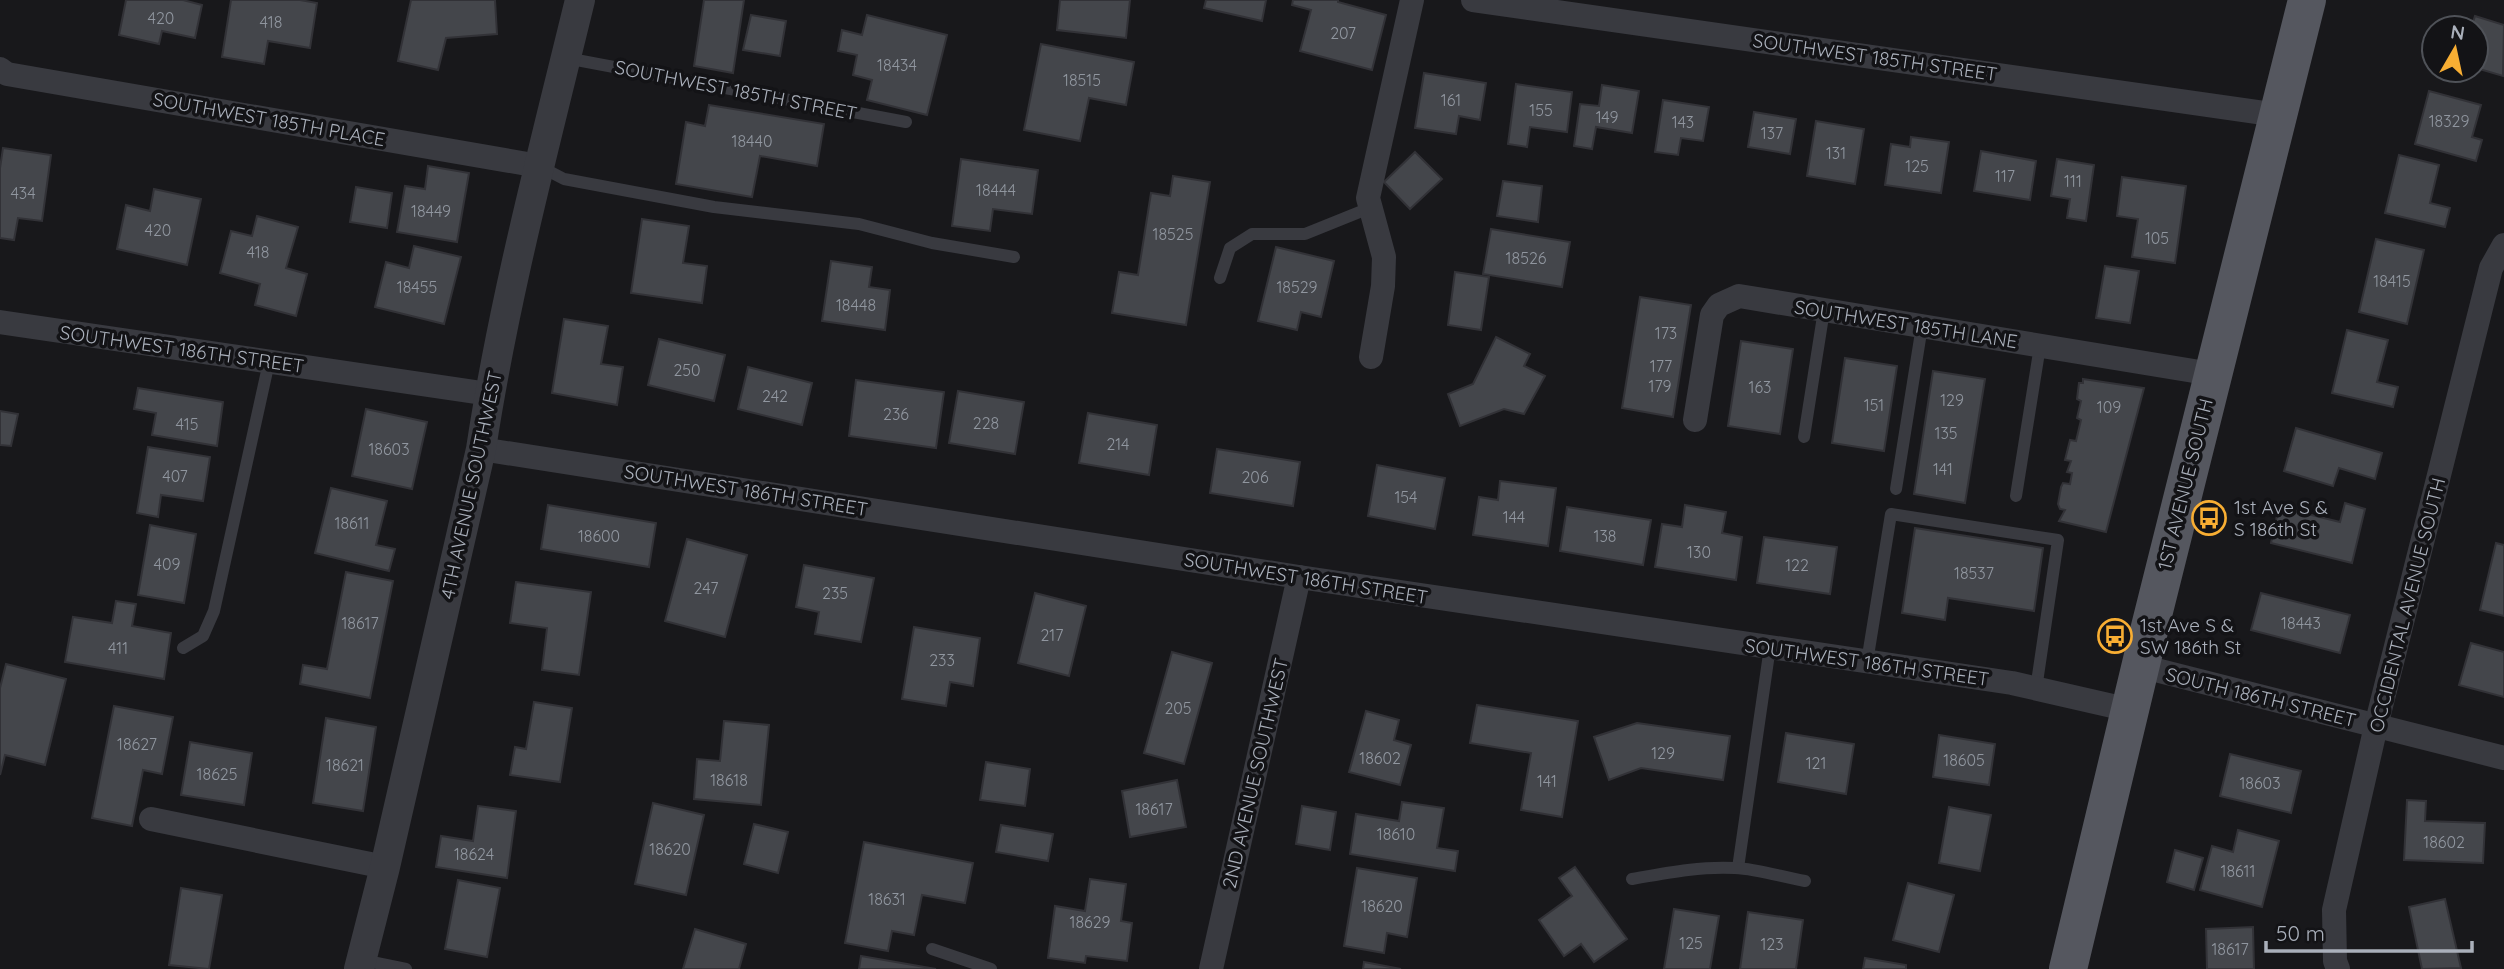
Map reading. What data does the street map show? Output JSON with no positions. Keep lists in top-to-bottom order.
{
  "streets": {
    "main road": ["1ST AVENUE SOUTH"],
    "street": [
      "SOUTHWEST 185TH STREET",
      "SOUTHWEST 185TH PLACE",
      "SOUTHWEST 185TH LANE",
      "SOUTHWEST 186TH STREET",
      "4TH AVENUE SOUTHWEST",
      "OCCIDENTAL AVENUE SOUTH",
      "SOUTH 186TH STREET",
      "2ND AVENUE SOUTHWEST"
    ]
  },
  "crossings": [
    ["SOUTHWEST 185TH STREET", "1ST AVENUE SOUTH"],
    ["SOUTHWEST 185TH STREET", "4TH AVENUE SOUTHWEST"],
    ["SOUTHWEST 185TH PLACE", "4TH AVENUE SOUTHWEST"],
    ["SOUTHWEST 185TH LANE", "1ST AVENUE SOUTH"],
    ["SOUTHWEST 186TH STREET", "1ST AVENUE SOUTH"],
    ["SOUTHWEST 186TH STREET", "4TH AVENUE SOUTHWEST"],
    ["SOUTHWEST 186TH STREET", "2ND AVENUE SOUTHWEST"],
    ["1ST AVENUE SOUTH", "SOUTH 186TH STREET"],
    ["OCCIDENTAL AVENUE SOUTH", "SOUTH 186TH STREET"]
  ],
  "places": {
    "bus stop": ["1st Ave S & S 186th St", "1st Ave S & SW 186th St"]
  },
  "house_numbers": [
    "420",
    "418",
    "207",
    "18434",
    "18515",
    "161",
    "155",
    "149",
    "18329",
    "143",
    "137",
    "18440",
    "131",
    "125",
    "117",
    "111",
    "18444",
    "434",
    "18449",
    "420",
    "18525",
    "105",
    "418",
    "18526",
    "18415",
    "18455",
    "18529",
    "18448",
    "173",
    "177",
    "250",
    "179",
    "163",
    "242",
    "129",
    "151",
    "109",
    "236",
    "228",
    "415",
    "135",
    "214",
    "18603",
    "141",
    "407",
    "206",
    "154",
    "144",
    "18611",
    "18600",
    "138",
    "130",
    "409",
    "122",
    "18537",
    "247",
    "235",
    "18617",
    "18443",
    "217",
    "411",
    "233",
    "205",
    "18627",
    "129",
    "18602",
    "18605",
    "121",
    "18621",
    "18625",
    "18618",
    "141",
    "18603",
    "18617",
    "18610",
    "18602",
    "18620",
    "18624",
    "18611",
    "18631",
    "18620",
    "18629",
    "125",
    "123",
    "18617"
  ],
  "scale_bar": "50 m",
  "north": "top"
}
